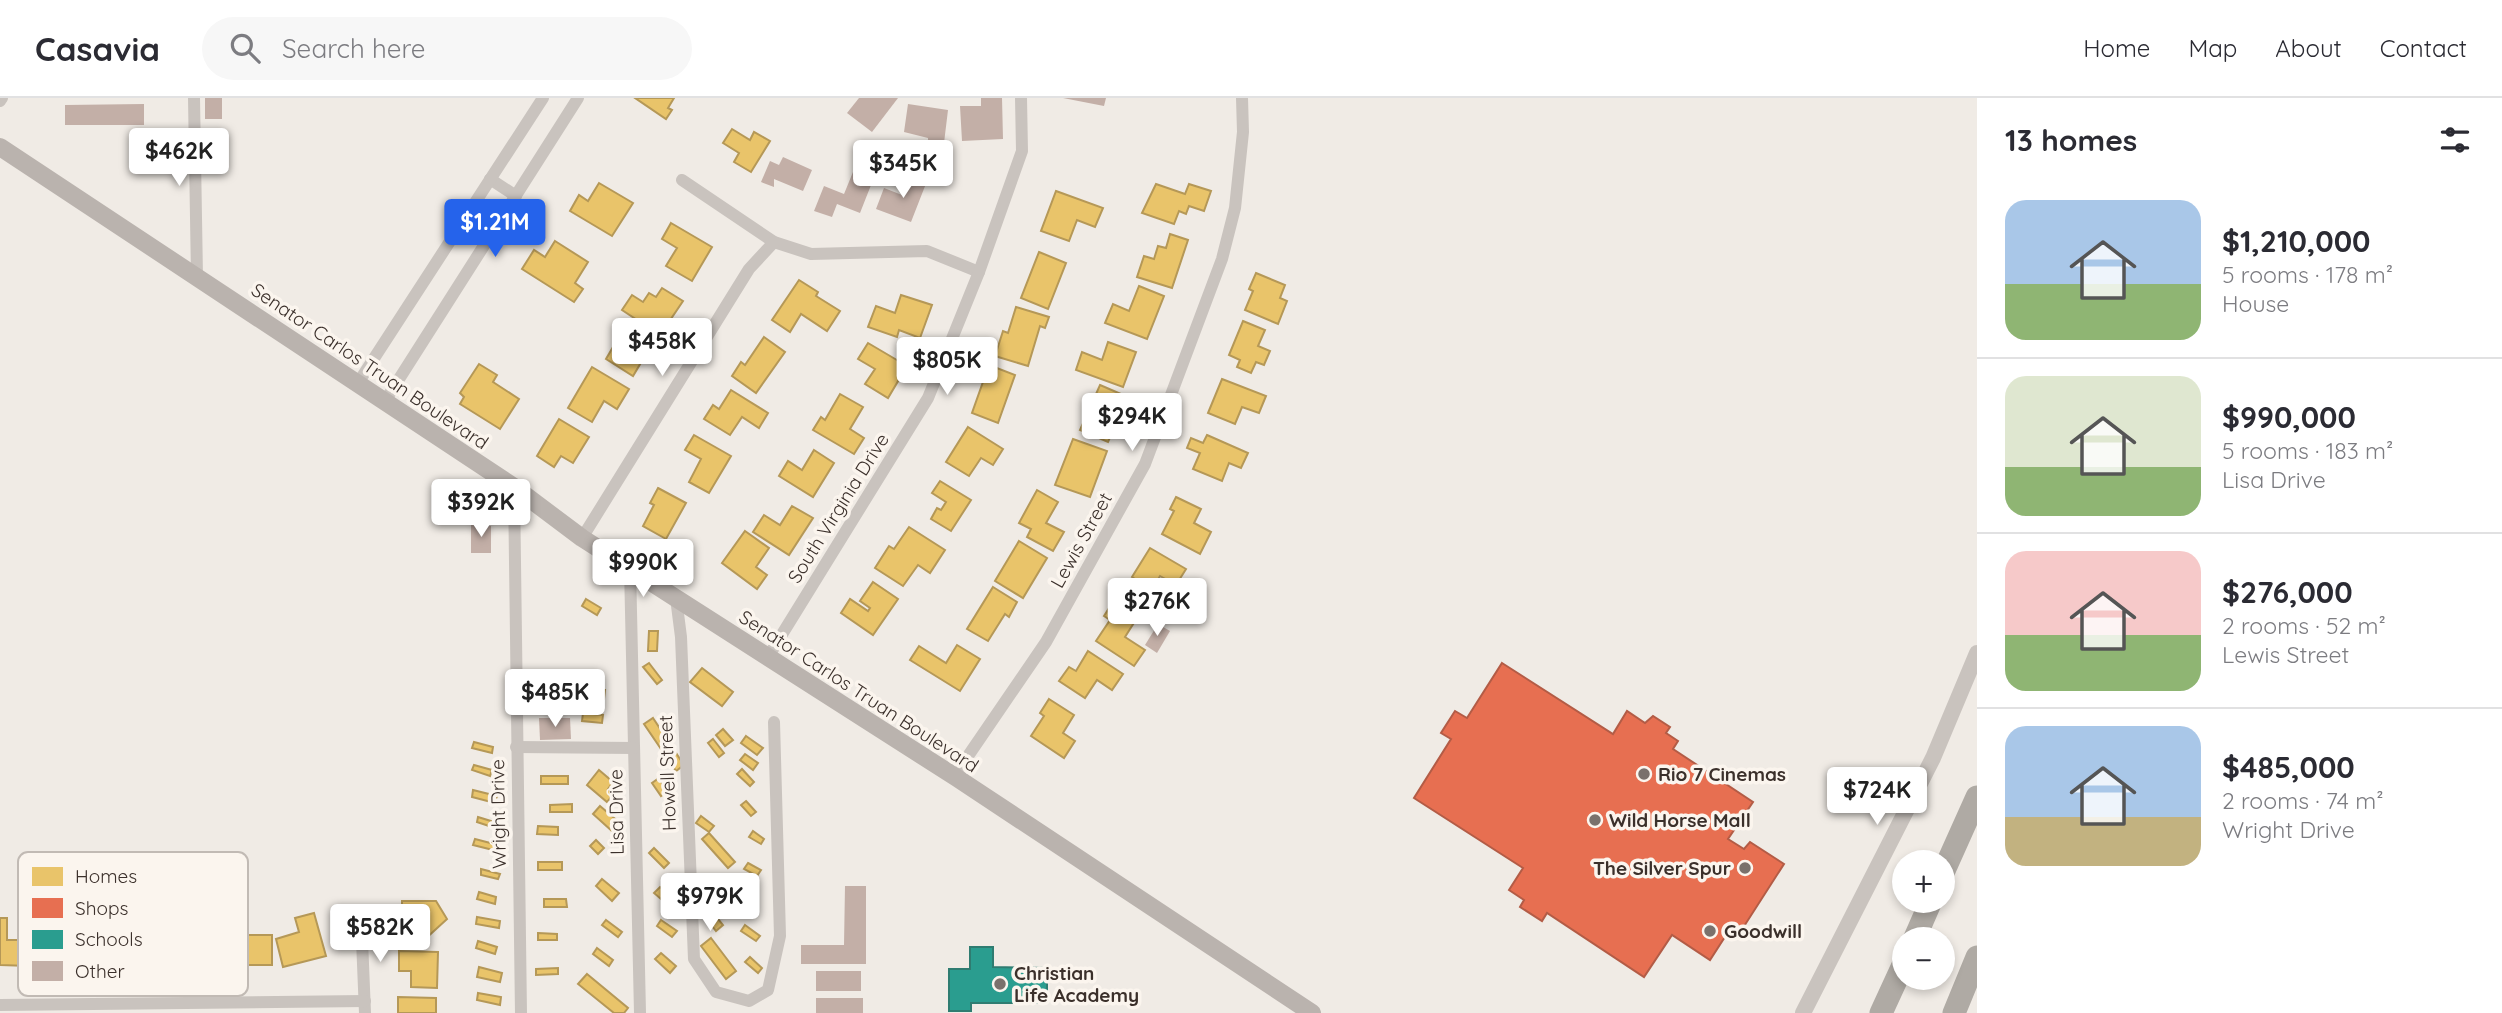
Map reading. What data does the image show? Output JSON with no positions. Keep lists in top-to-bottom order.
{
  "streets": {
    "main road": ["Senator Carlos Truan Boulevard"],
    "street": [
      "South Virginia Drive",
      "Lewis Street",
      "Howell Street",
      "Lisa Drive",
      "Wright Drive"
    ]
  },
  "crossings": [
    ["Senator Carlos Truan Boulevard", "South Virginia Drive"],
    ["Senator Carlos Truan Boulevard", "Lewis Street"],
    ["Senator Carlos Truan Boulevard", "Howell Street"],
    ["Senator Carlos Truan Boulevard", "Lisa Drive"],
    ["Senator Carlos Truan Boulevard", "Wright Drive"]
  ],
  "places": [
    "Rio 7 Cinemas",
    "Wild Horse Mall",
    "The Silver Spur",
    "Goodwill",
    "Christian Life Academy"
  ],
  "legend": [
    "Homes",
    "Shops",
    "Schools",
    "Other"
  ],
  "page": {
    "header": "Casavia",
    "search": "Search here",
    "nav": [
      "Home",
      "Map",
      "About",
      "Contact"
    ],
    "heading": "13 homes",
    "price": [
      "$462K",
      "$345K",
      "$1.21M",
      "$458K",
      "$805K",
      "$294K",
      "$392K",
      "$990K",
      "$276K",
      "$485K",
      "$724K",
      "$979K",
      "$582K"
    ],
    "list": [
      {
        "name": "$1,210,000",
        "note": "5 rooms · 178 m² · House"
      },
      {
        "name": "$990,000",
        "note": "5 rooms · 183 m² · Lisa Drive"
      },
      {
        "name": "$276,000",
        "note": "2 rooms · 52 m² · Lewis Street"
      },
      {
        "name": "$485,000",
        "note": "2 rooms · 74 m² · Wright Drive"
      }
    ],
    "map_buttons": ["+", "−"]
  }
}
